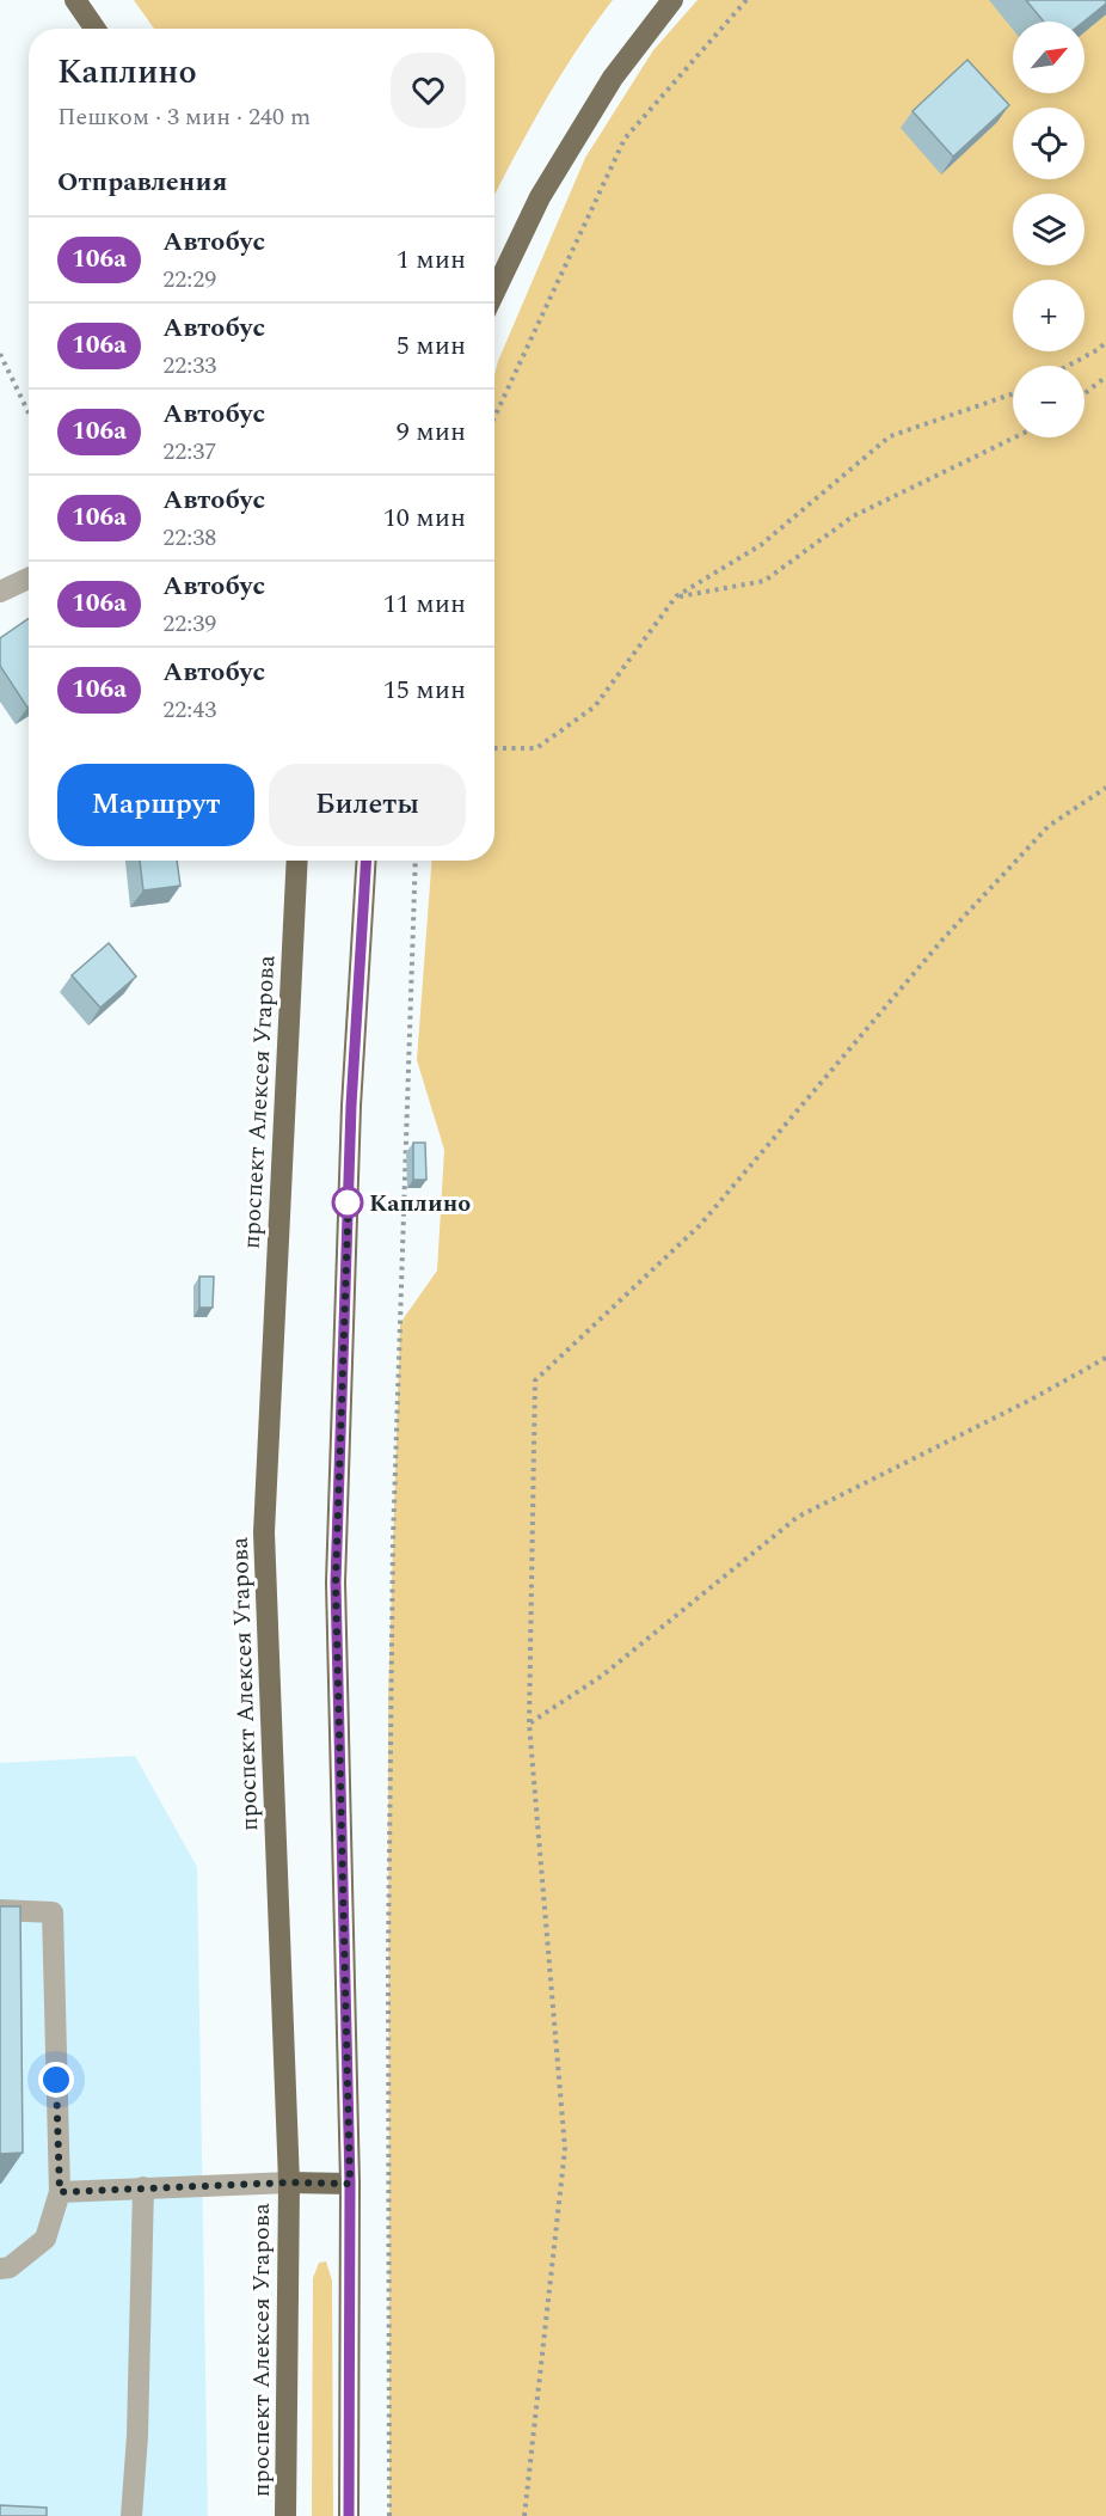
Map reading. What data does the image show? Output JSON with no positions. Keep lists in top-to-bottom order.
{
  "streets": {
    "main road": ["проспект Алексея Угарова"]
  },
  "places": ["Каплино"],
  "lines": ["bus line 106а"],
  "north": "top right",
  "page": {
    "map_buttons": ["+", "−"],
    "heading": [
      ["Каплино", "Пешком · 3 мин · 240 m"],
      "Отправления"
    ],
    "list": [
      {
        "mark": "106а",
        "name": "Автобус",
        "note": "22:29",
        "value": "1 мин"
      },
      {
        "mark": "106а",
        "name": "Автобус",
        "note": "22:33",
        "value": "5 мин"
      },
      {
        "mark": "106а",
        "name": "Автобус",
        "note": "22:37",
        "value": "9 мин"
      },
      {
        "mark": "106а",
        "name": "Автобус",
        "note": "22:38",
        "value": "10 мин"
      },
      {
        "mark": "106а",
        "name": "Автобус",
        "note": "22:39",
        "value": "11 мин"
      },
      {
        "mark": "106а",
        "name": "Автобус",
        "note": "22:43",
        "value": "15 мин"
      }
    ],
    "buttons": ["Маршрут", "Билеты"]
  }
}
